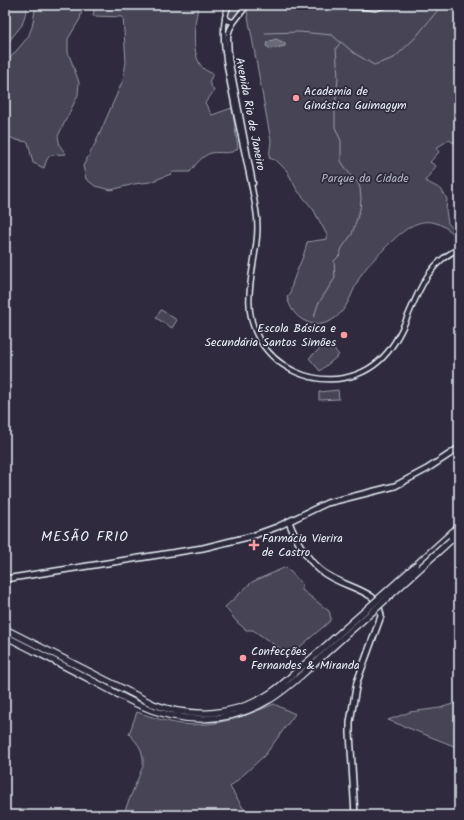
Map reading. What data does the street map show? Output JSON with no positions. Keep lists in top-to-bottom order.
{
  "streets": {
    "street": ["Avenida Rio de Janeiro"]
  },
  "districts": ["MESÃO FRIO"],
  "parks": ["Parque da Cidade"],
  "places": {
    "other": ["Academia de Ginástica Guimagym", "Escola Básica e Secundária Santos Simões", "Confecções Fernandes & Miranda"],
    "health": ["Farmácia Vierira de Castro"]
  }
}
